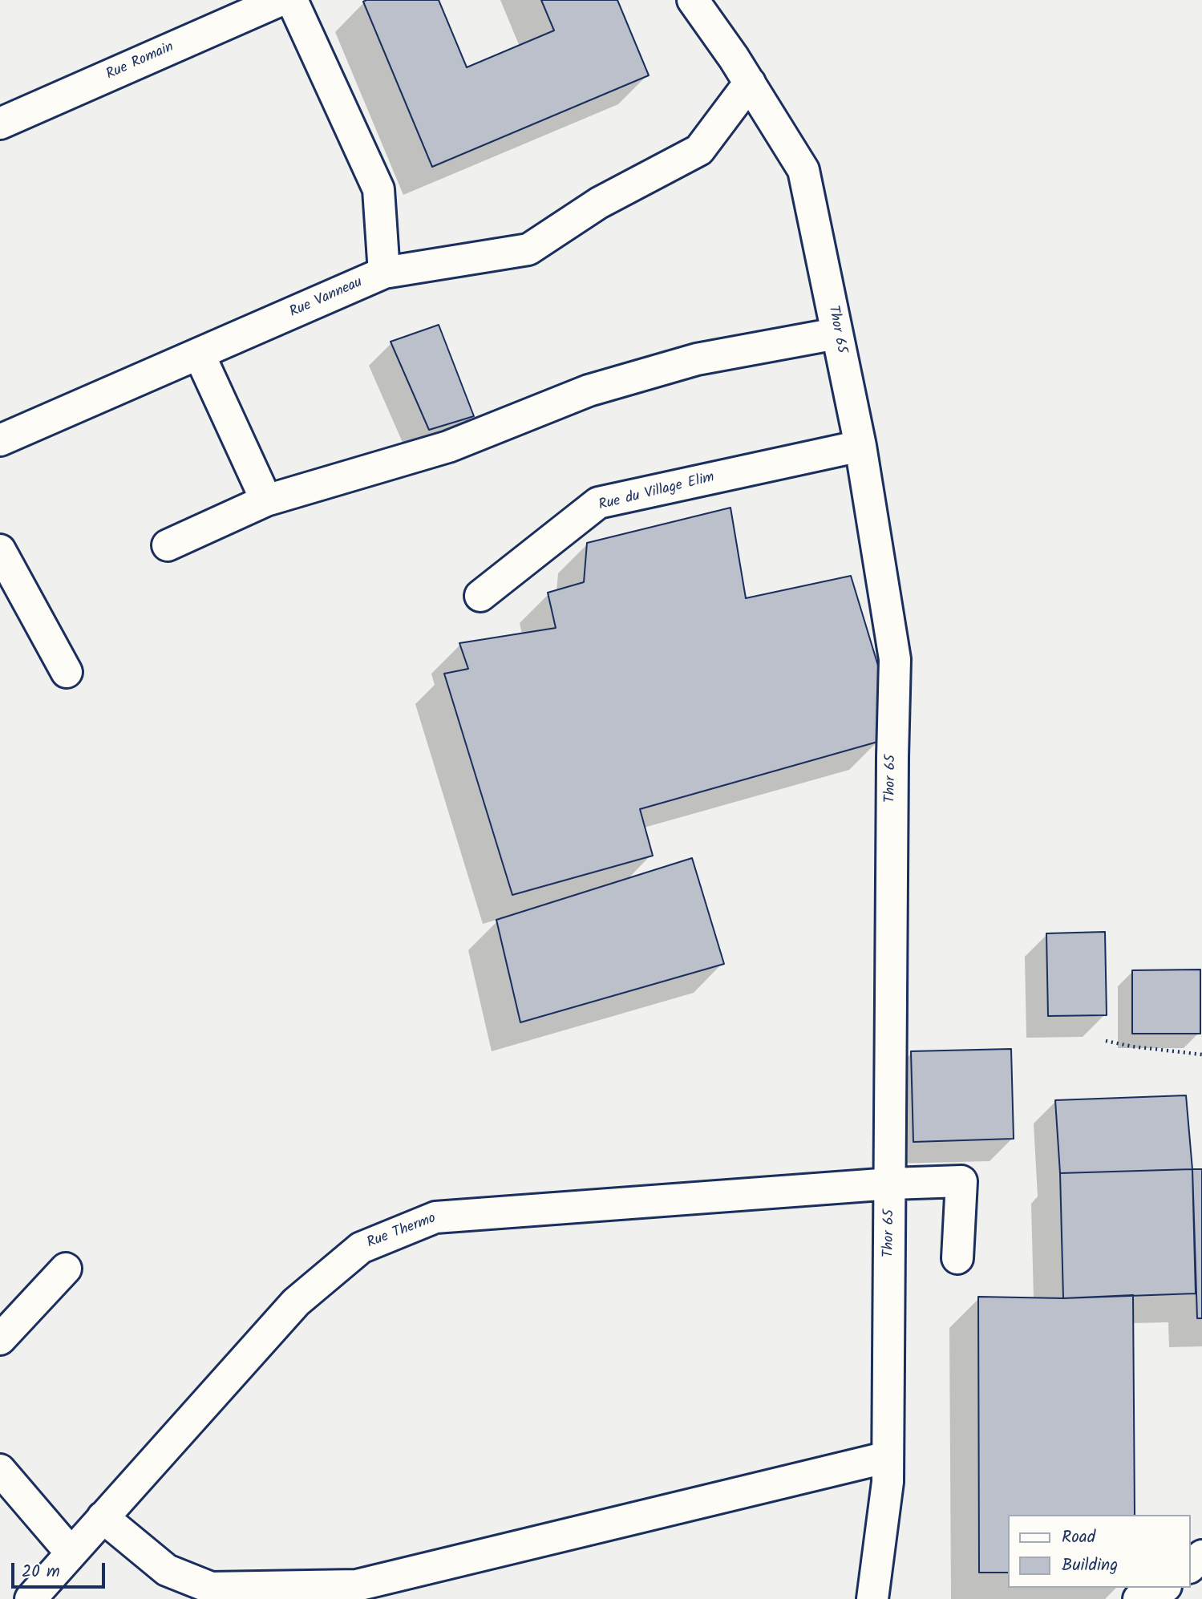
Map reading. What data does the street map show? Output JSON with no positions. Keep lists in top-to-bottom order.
{
  "streets": {
    "street": [
      "Rue Romain",
      "Rue Vanneau",
      "Thor 65",
      "Rue du Village Elim",
      "Rue Thermo"
    ]
  },
  "crossings": [
    ["Rue Vanneau", "Thor 65"],
    ["Thor 65", "Rue du Village Elim"],
    ["Thor 65", "Rue Thermo"]
  ],
  "legend": ["Road", "Building"],
  "scale_bar": "20 m"
}
